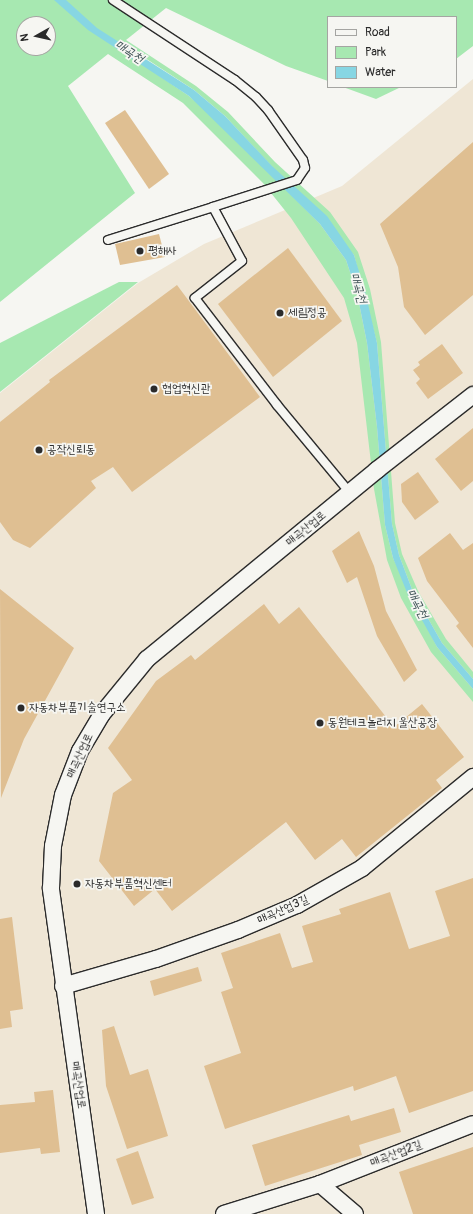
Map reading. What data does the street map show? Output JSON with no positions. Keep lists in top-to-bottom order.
{
  "streets": {
    "street": ["매곡산업로", "매곡산업3길", "매곡산업2길"]
  },
  "crossings": [
    ["매곡산업로", "매곡산업3길"]
  ],
  "water": ["매곡천"],
  "places": [
    "평해사",
    "세림정공",
    "협업혁신관",
    "공작신뢰동",
    "자동차부품기술연구소",
    "동원테크놀러지 울산공장",
    "자동차부품혁신센터"
  ],
  "legend": ["Road", "Park", "Water"],
  "north": "left"
}
